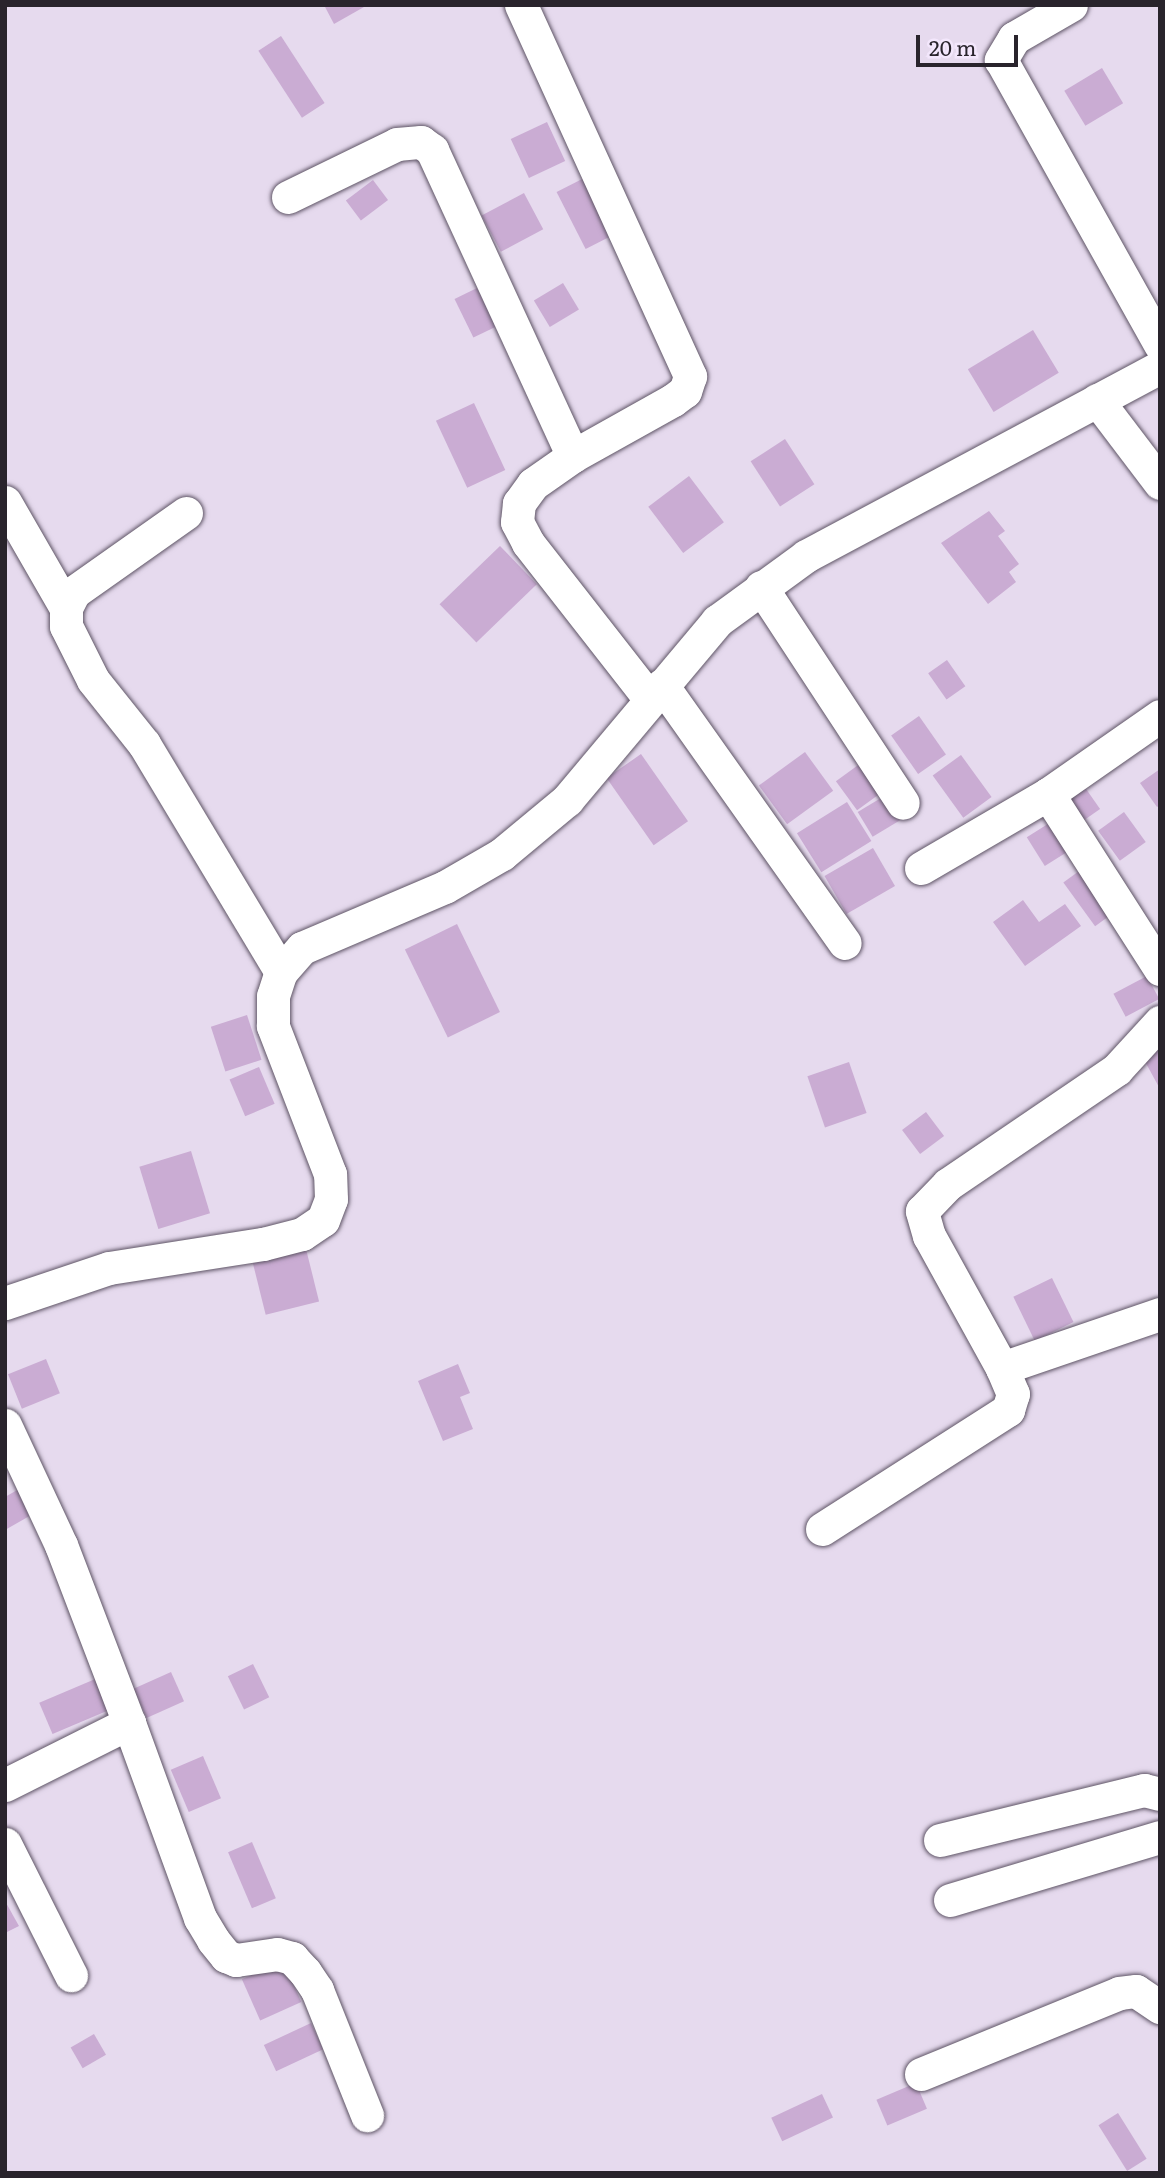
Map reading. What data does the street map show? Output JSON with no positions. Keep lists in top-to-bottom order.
{
  "scale_bar": "20 m"
}
